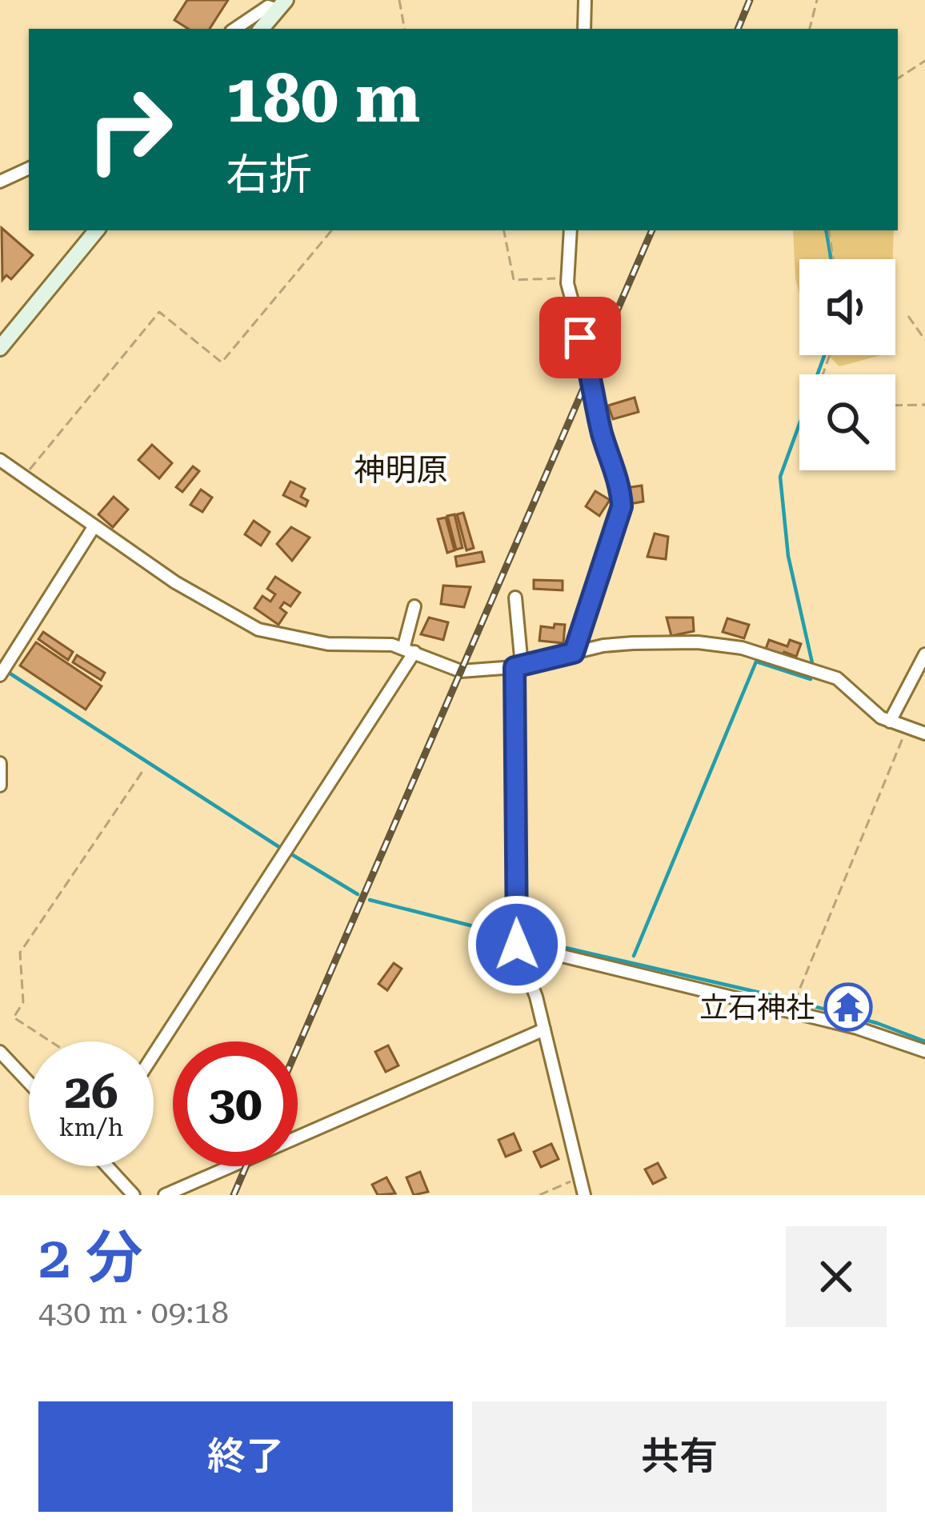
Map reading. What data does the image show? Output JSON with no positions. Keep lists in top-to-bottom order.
{
  "districts": ["神明原"],
  "places": {
    "temple": ["立石神社"]
  },
  "page": {
    "turn": ["180 m", "右折"],
    "speed": "26 km/h",
    "limit": "30",
    "heading": ["2 分", "430 m · 09:18"],
    "buttons": ["終了", "共有"]
  }
}
